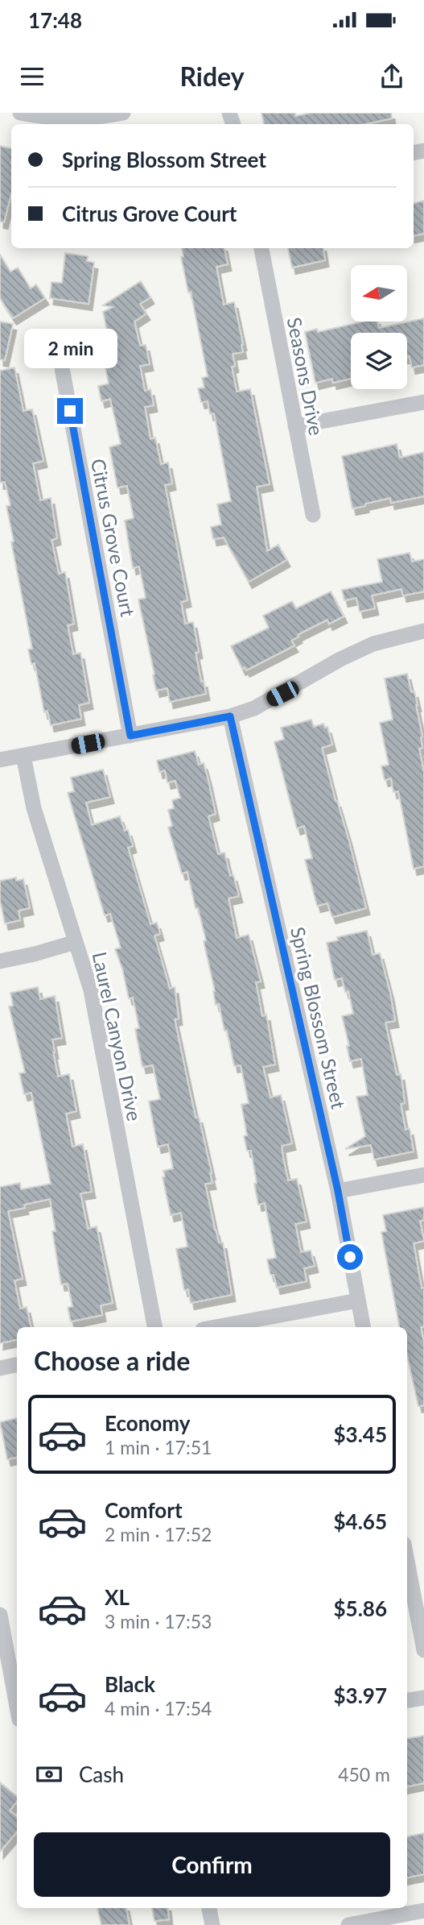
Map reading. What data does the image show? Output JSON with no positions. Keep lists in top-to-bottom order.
{
  "streets": {
    "street": [
      "Seasons Drive",
      "Citrus Grove Court",
      "Spring Blossom Street",
      "Laurel Canyon Drive"
    ]
  },
  "north": "left",
  "page": {
    "status": "17:48",
    "header": "Ridey",
    "banner": ["Spring Blossom Street", "Citrus Grove Court"],
    "bubble": "2 min",
    "heading": "Choose a ride",
    "list": [
      {
        "name": "Economy",
        "note": "1 min · 17:51",
        "value": "$3.45"
      },
      {
        "name": "Comfort",
        "note": "2 min · 17:52",
        "value": "$4.65"
      },
      {
        "name": "XL",
        "note": "3 min · 17:53",
        "value": "$5.86"
      },
      {
        "name": "Black",
        "note": "4 min · 17:54",
        "value": "$3.97"
      }
    ],
    "pay": ["Cash", "450 m"],
    "buttons": "Confirm"
  }
}
